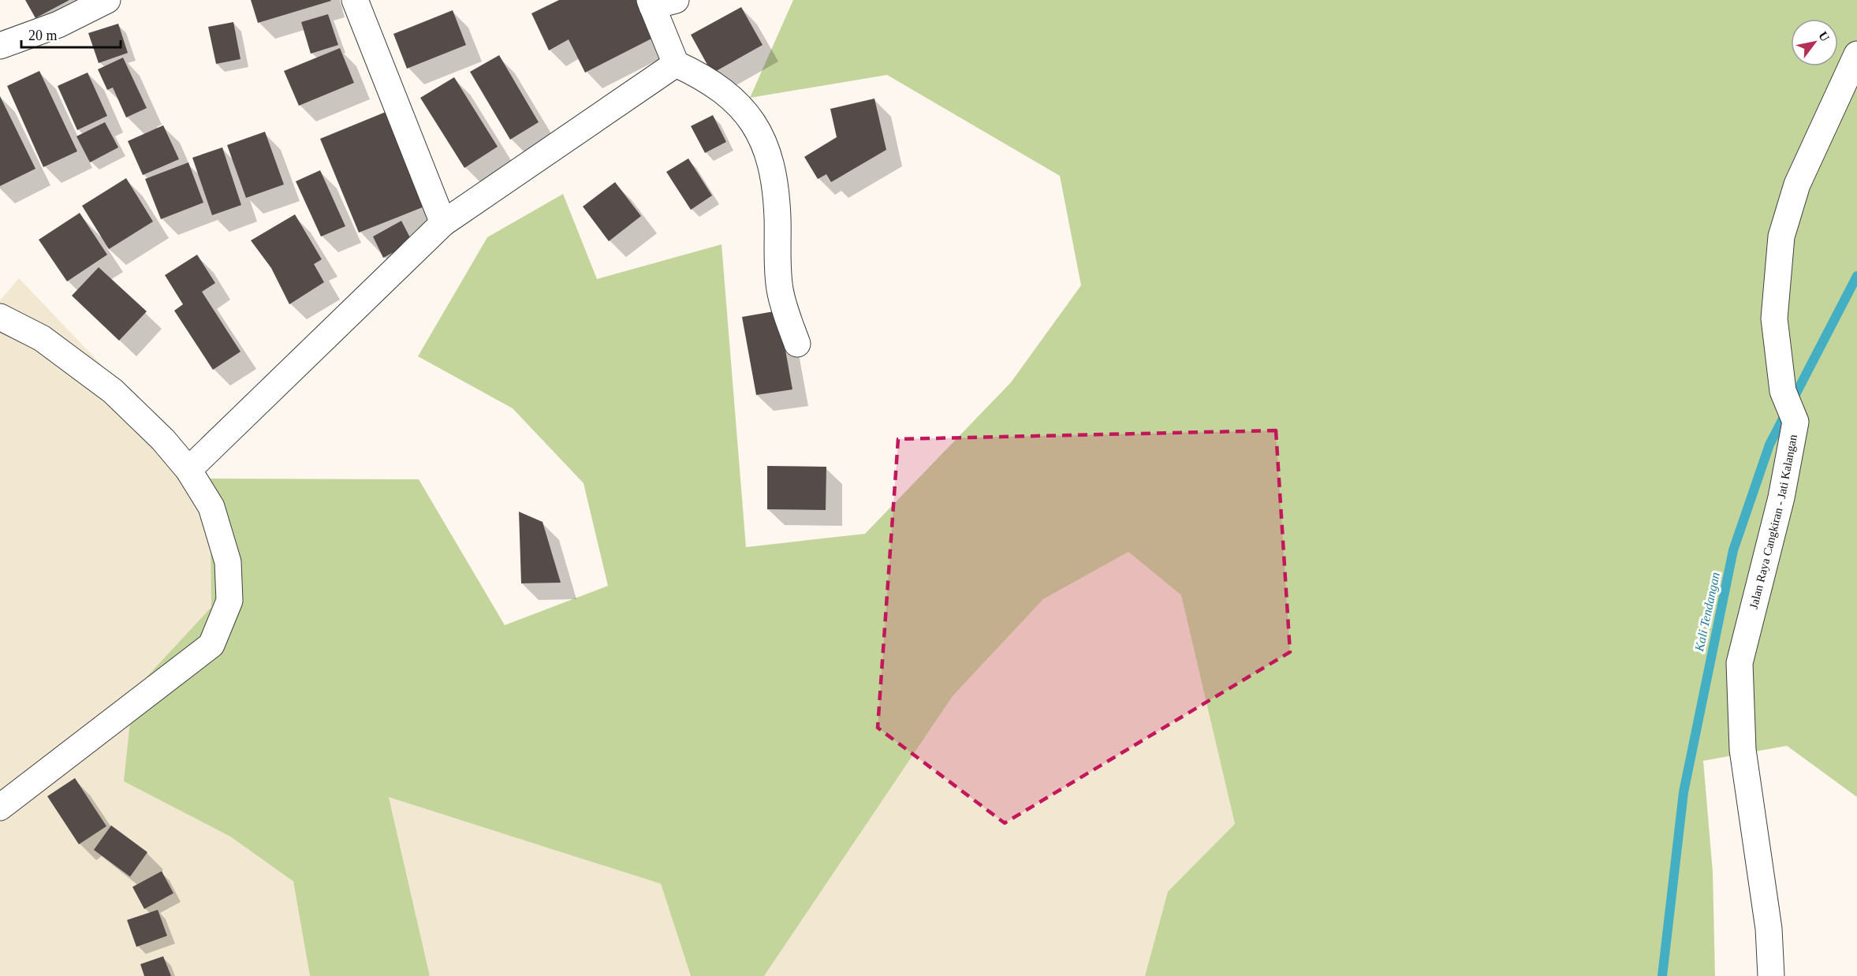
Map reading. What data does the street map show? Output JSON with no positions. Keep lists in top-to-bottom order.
{
  "streets": {
    "street": ["Jalan Raya Cangkiran - Jati Kalangan"]
  },
  "water": ["Kali Tendangan"],
  "scale_bar": "20 m",
  "north": "top right"
}
